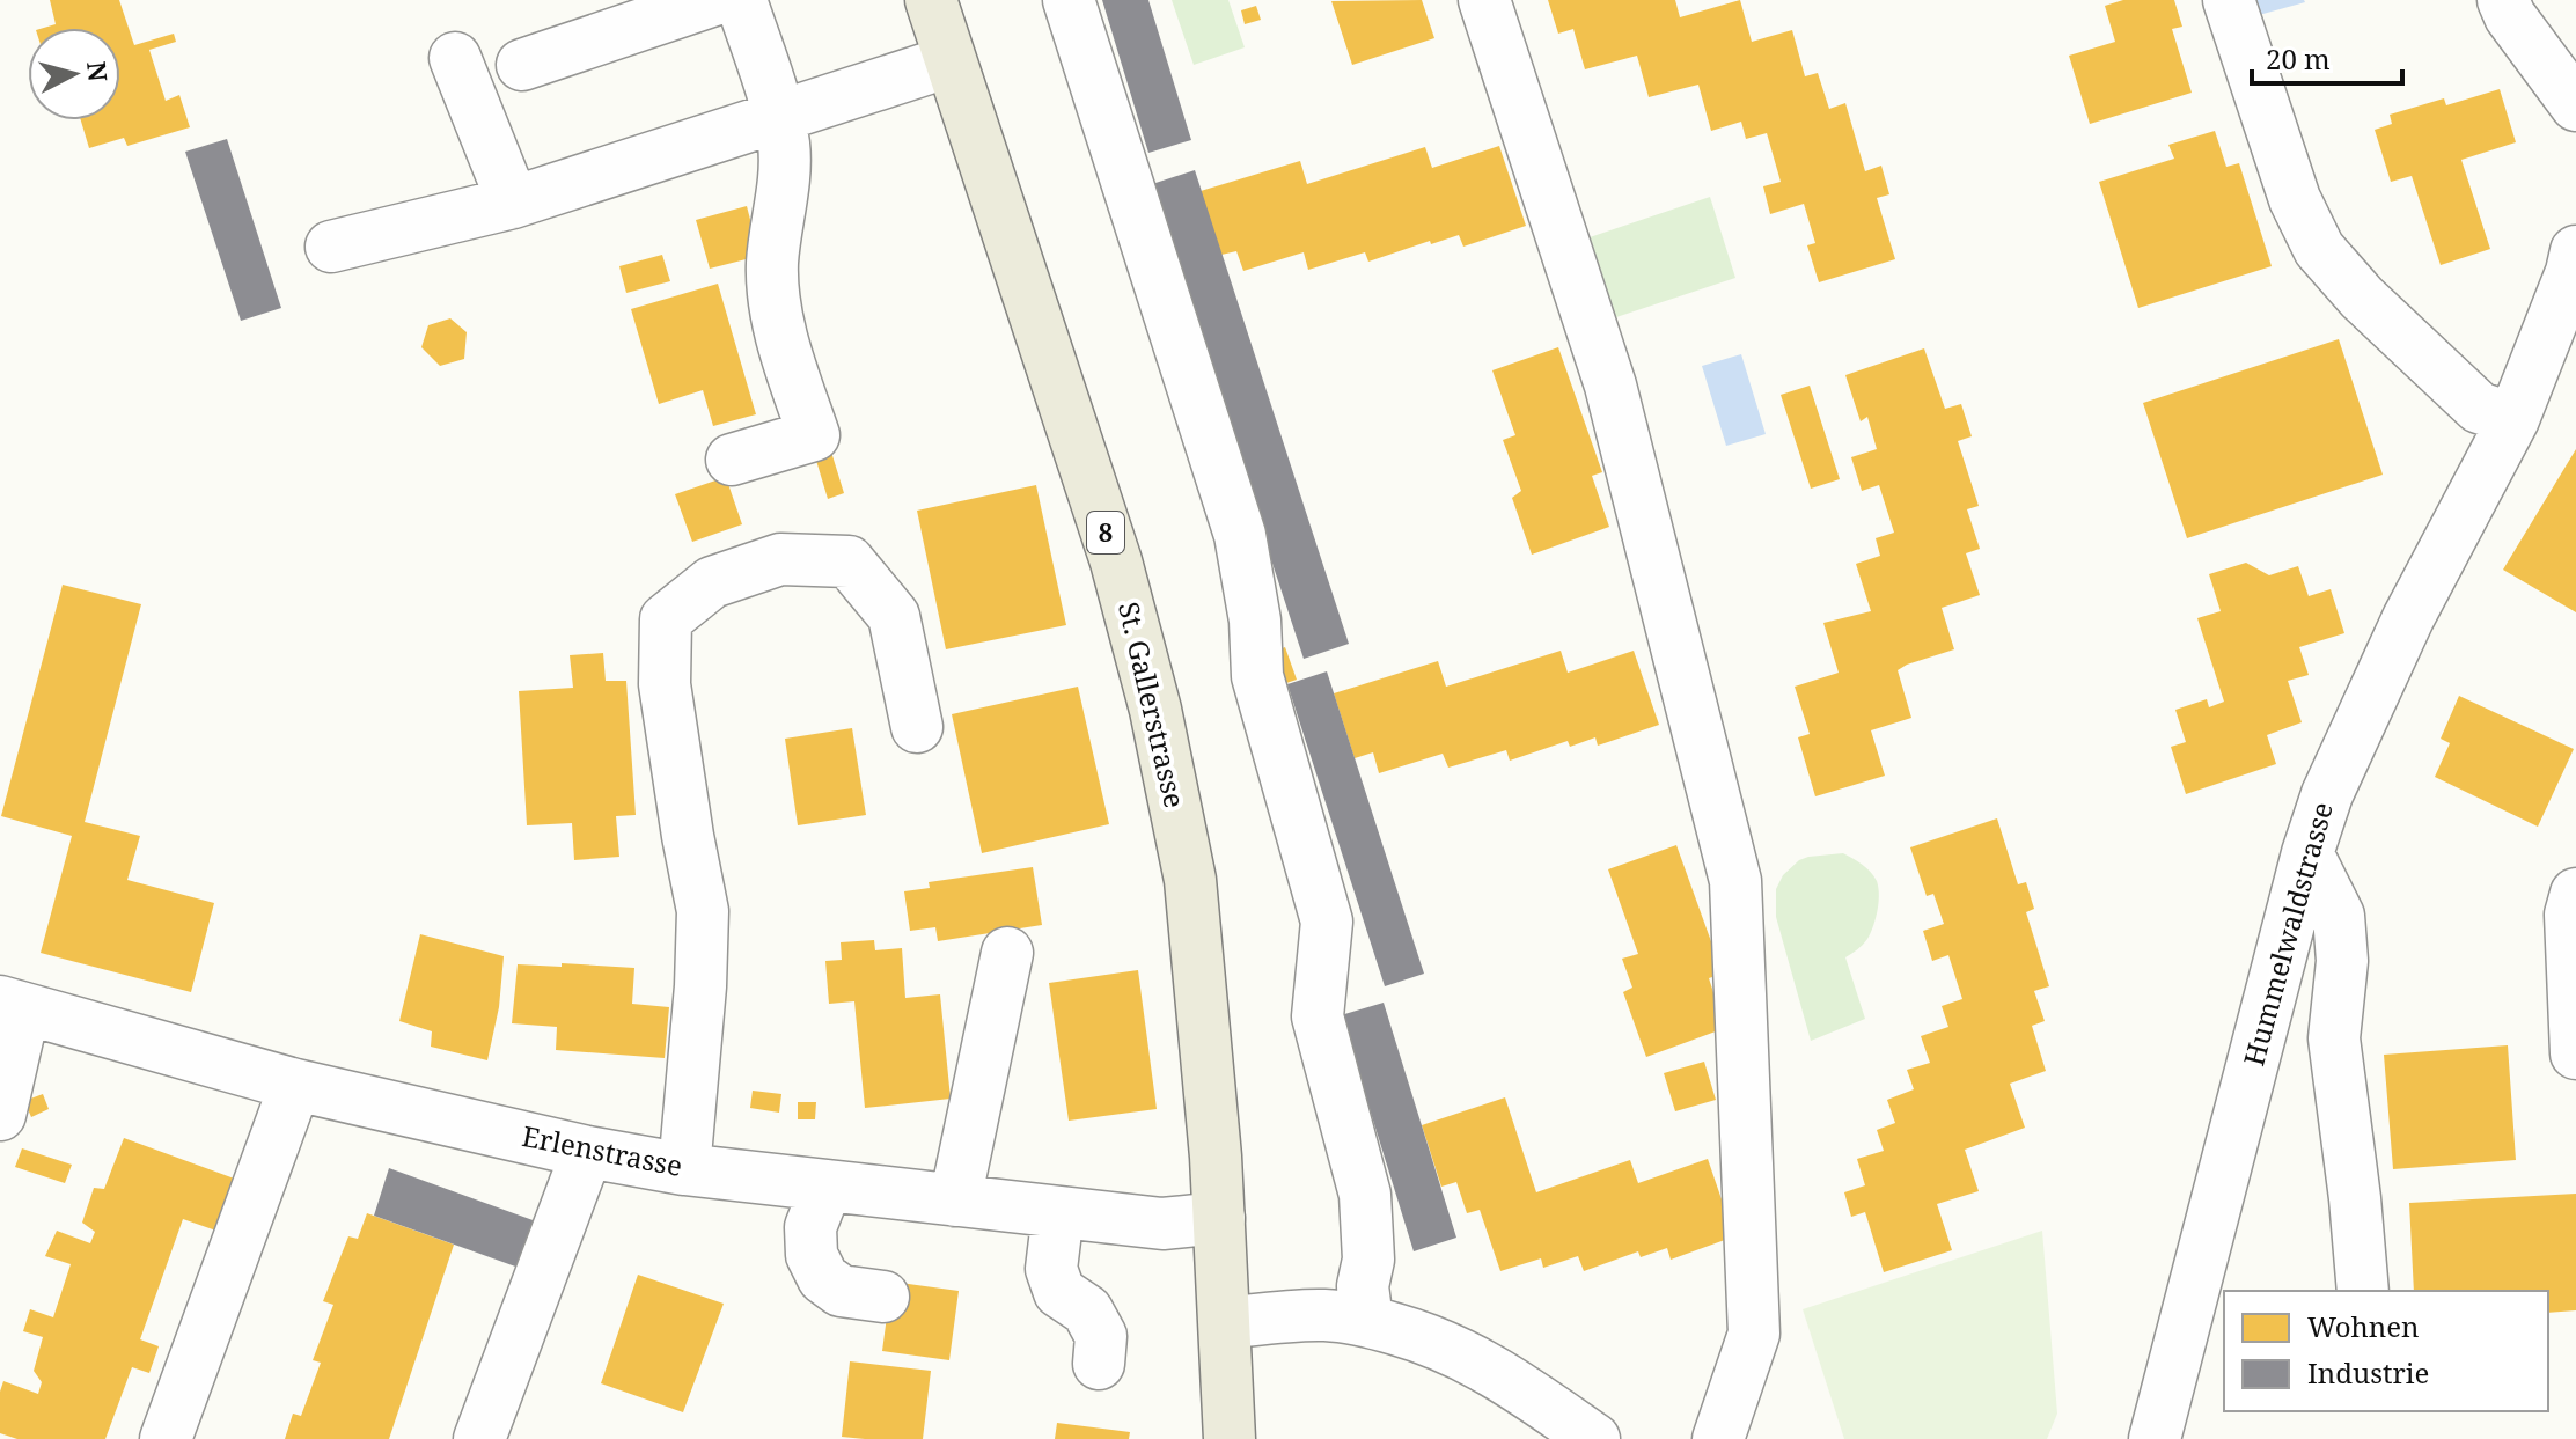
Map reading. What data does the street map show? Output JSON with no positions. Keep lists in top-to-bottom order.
{
  "streets": {
    "main road": ["8", "St. Gallerstrasse"],
    "street": ["Hummelwaldstrasse", "Erlenstrasse"]
  },
  "crossings": [
    ["St. Gallerstrasse", "Erlenstrasse"]
  ],
  "legend": ["Wohnen", "Industrie"],
  "scale_bar": "20 m",
  "north": "right"
}
